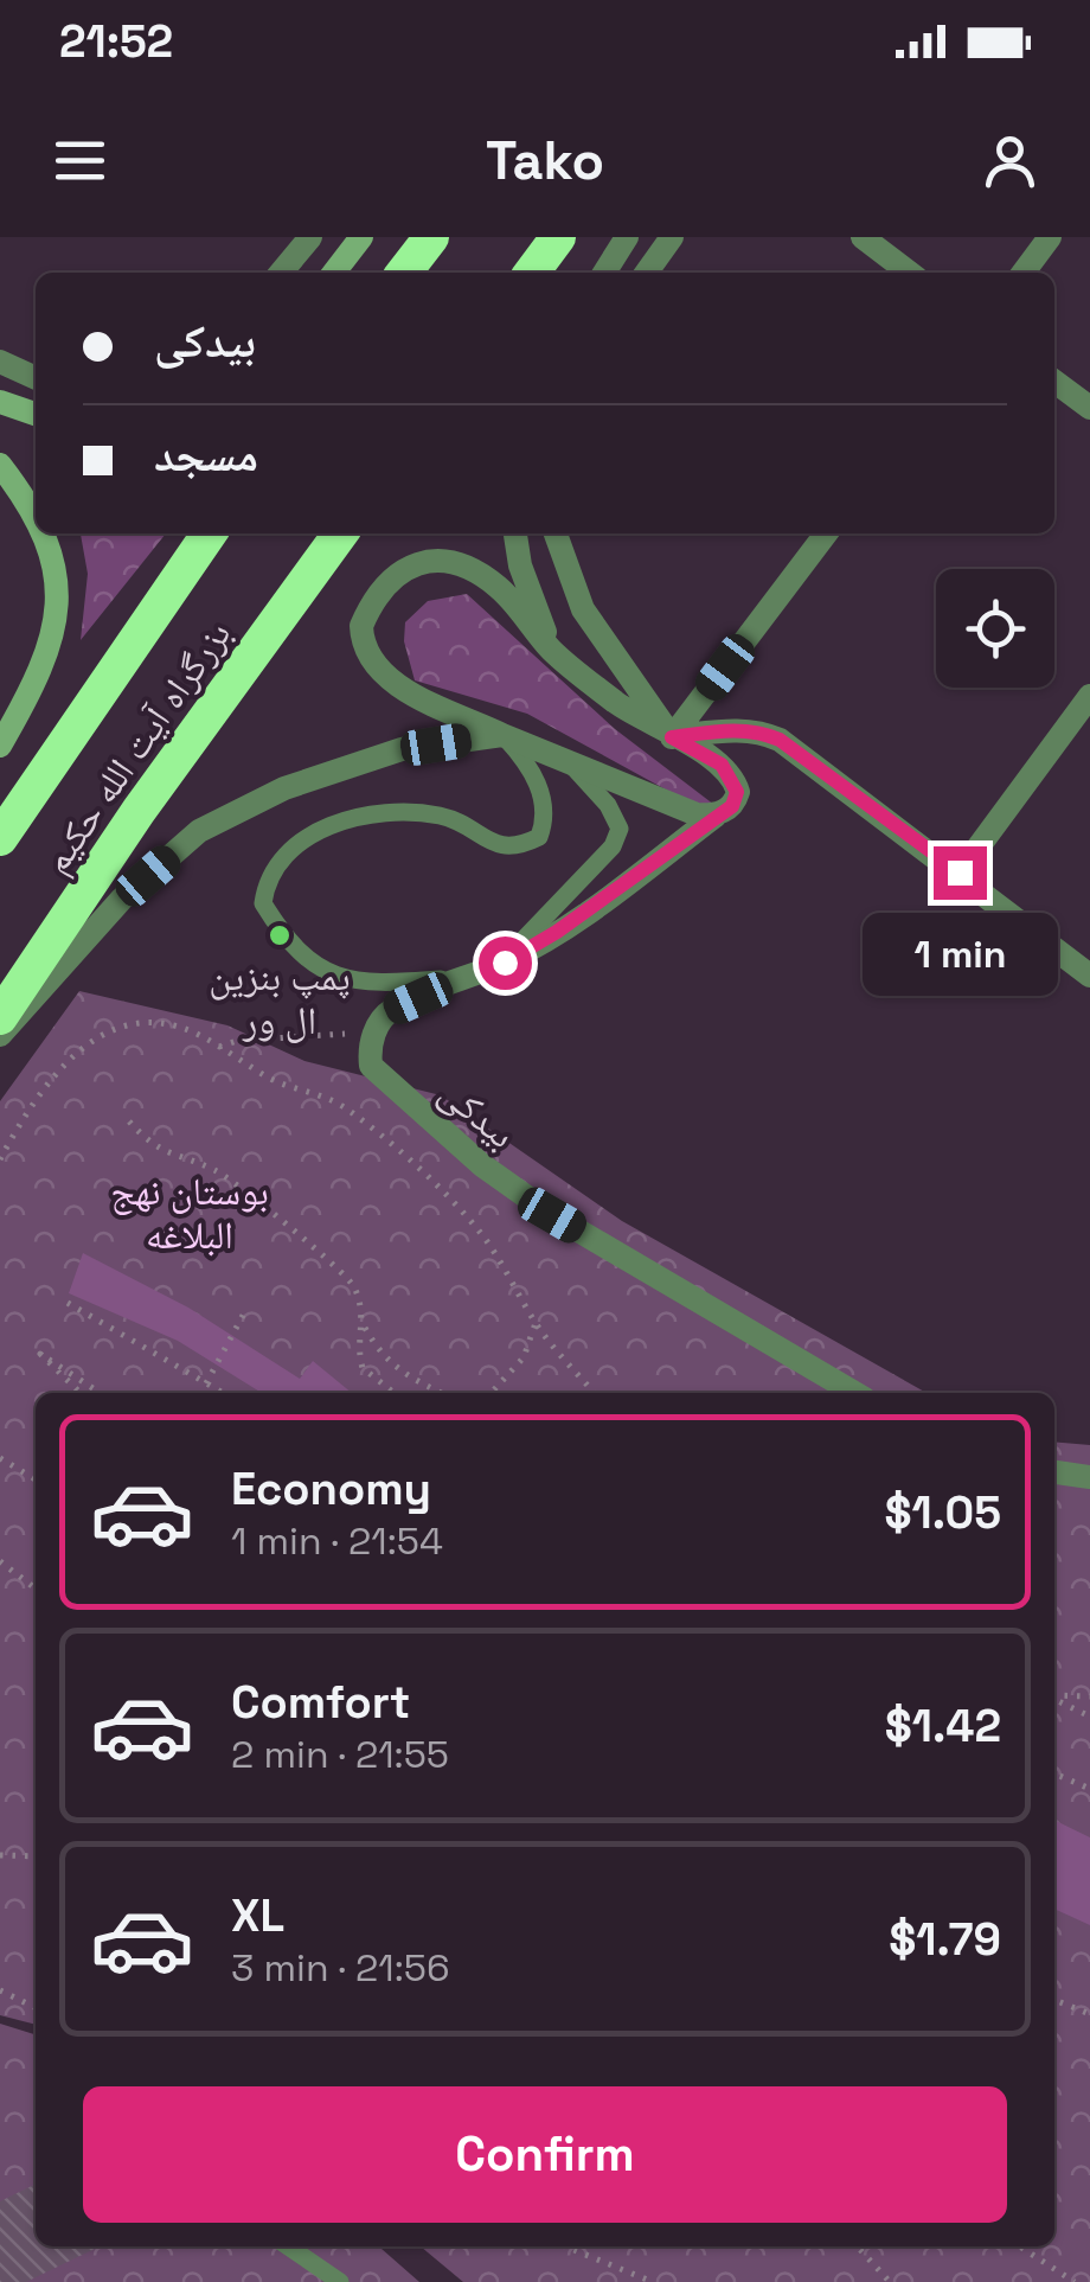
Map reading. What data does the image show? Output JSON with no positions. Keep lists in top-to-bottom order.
{
  "streets": {
    "highway": ["بزرگراه آیت الله حکیم"],
    "street": ["بیدکی"]
  },
  "parks": ["بوستان نهج البلاغه"],
  "places": ["پمپ بنزین ال ور"],
  "page": {
    "status": "21:52",
    "header": "Tako",
    "banner": ["بیدکی", "مسجد"],
    "bubble": "1 min",
    "list": [
      {
        "name": "Economy",
        "note": "1 min · 21:54",
        "value": "$1.05"
      },
      {
        "name": "Comfort",
        "note": "2 min · 21:55",
        "value": "$1.42"
      },
      {
        "name": "XL",
        "note": "3 min · 21:56",
        "value": "$1.79"
      }
    ],
    "buttons": "Confirm"
  }
}
